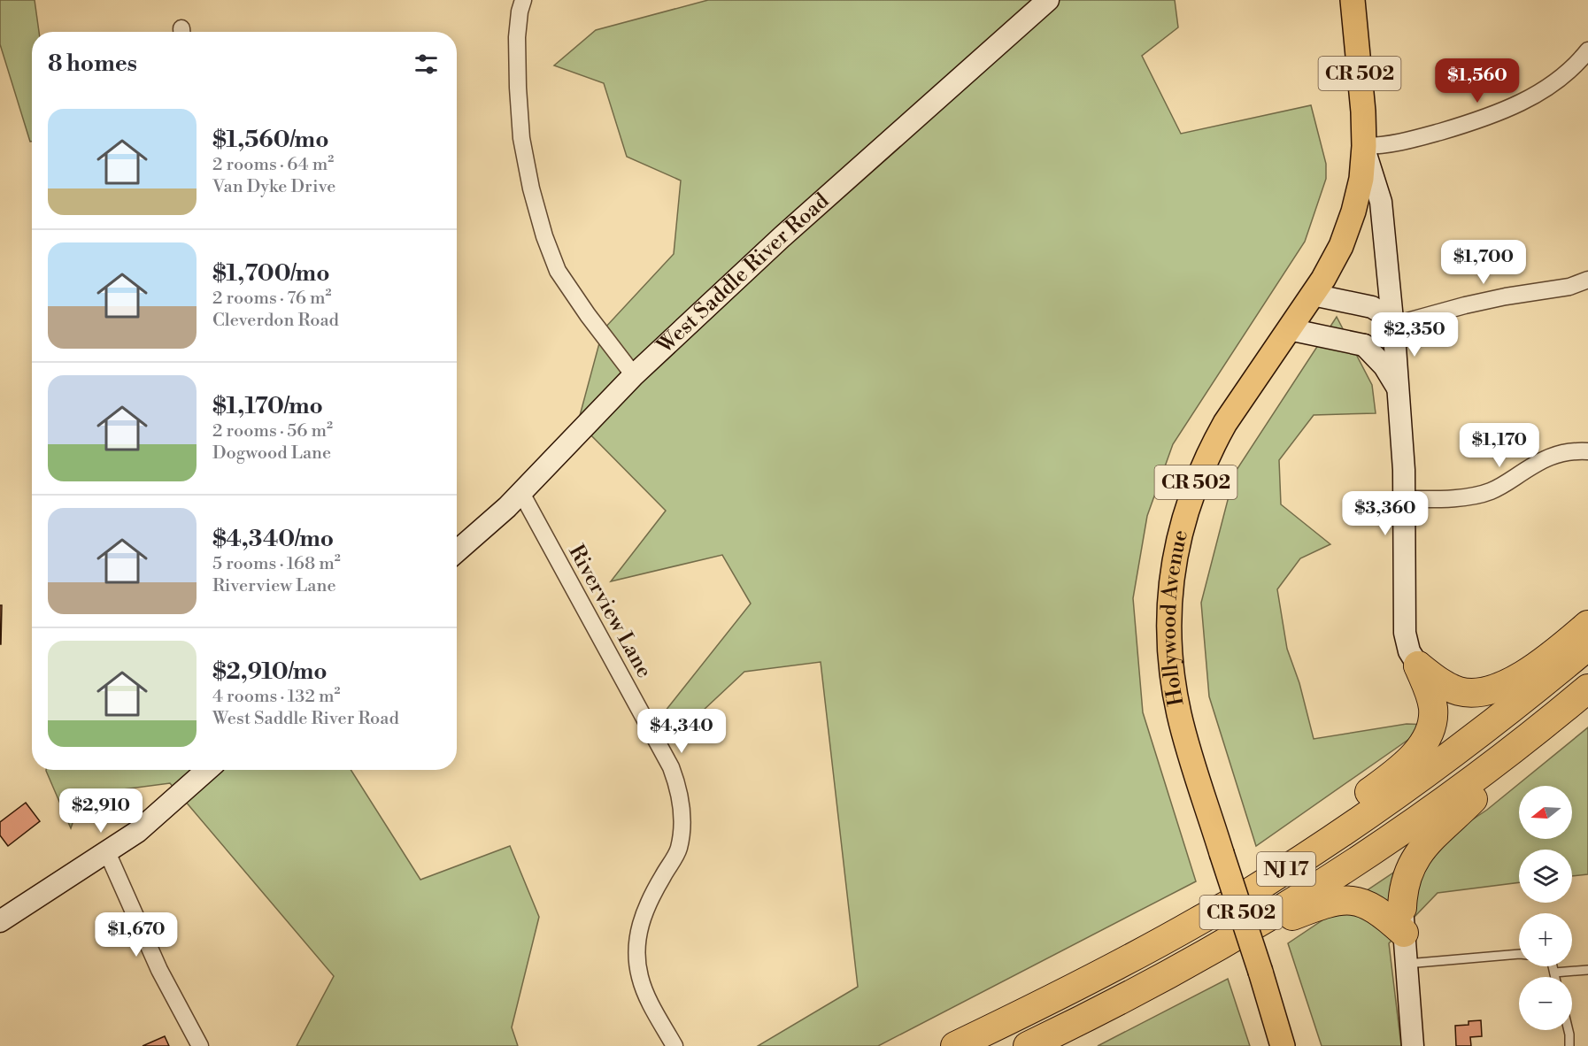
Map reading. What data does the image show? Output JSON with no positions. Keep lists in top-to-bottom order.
{
  "streets": {
    "highway": ["NJ 17"],
    "main road": ["CR 502", "Hollywood Avenue"],
    "street": ["West Saddle River Road", "Riverview Lane"]
  },
  "crossings": [
    ["West Saddle River Road", "Riverview Lane"]
  ],
  "north": "left",
  "page": {
    "heading": "8 homes",
    "price": [
      "$1,560",
      "$1,700",
      "$2,350",
      "$1,170",
      "$3,360",
      "$4,340",
      "$2,910",
      "$1,670"
    ],
    "list": [
      {
        "name": "$1,560/mo",
        "note": "2 rooms · 64 m² · Van Dyke Drive"
      },
      {
        "name": "$1,700/mo",
        "note": "2 rooms · 76 m² · Cleverdon Road"
      },
      {
        "name": "$1,170/mo",
        "note": "2 rooms · 56 m² · Dogwood Lane"
      },
      {
        "name": "$4,340/mo",
        "note": "5 rooms · 168 m² · Riverview Lane"
      },
      {
        "name": "$2,910/mo",
        "note": "4 rooms · 132 m² · West Saddle River Road"
      }
    ],
    "map_buttons": ["+", "−"]
  }
}
